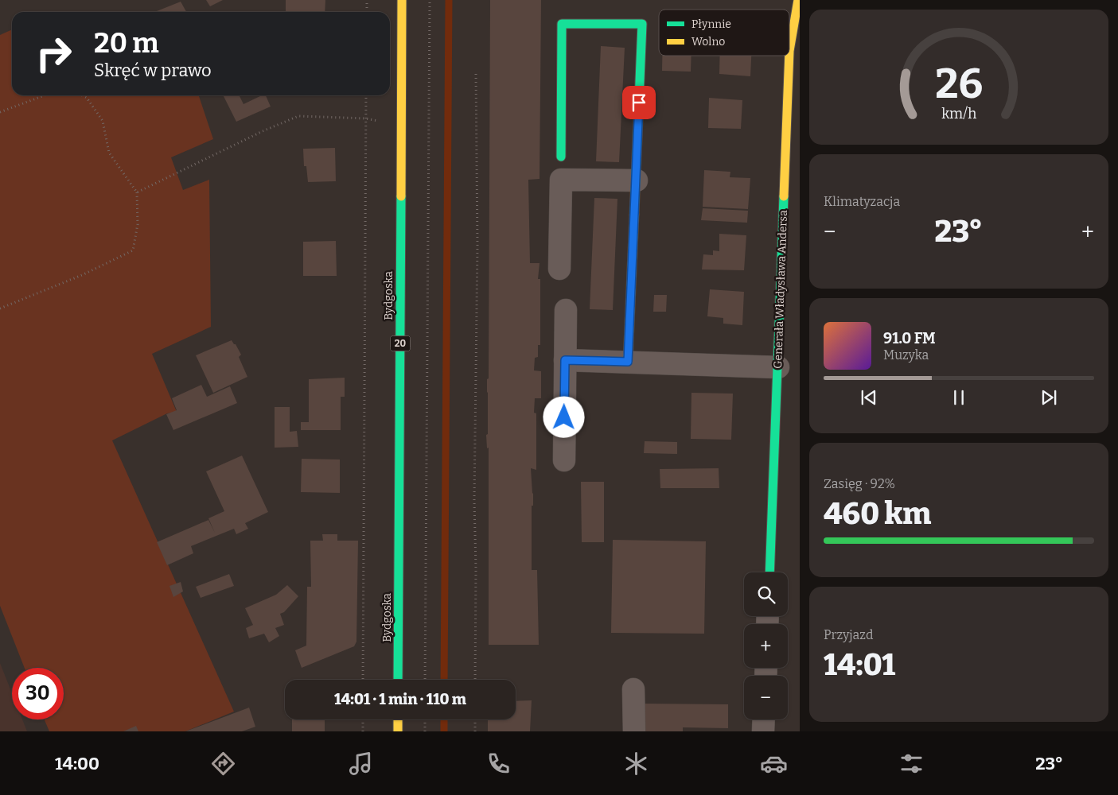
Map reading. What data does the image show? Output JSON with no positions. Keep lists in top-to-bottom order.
{
  "streets": {
    "street": ["Generała Władysława Andersa", "Bydgoska", "20"]
  },
  "legend": ["Płynnie", "Wolno"],
  "page": {
    "turn": ["20 m", "Skręć w prawo"],
    "tile": [
      "Klimatyzacja",
      ["Zasięg · 92%", "460 km"],
      ["Przyjazd", "14:01"]
    ],
    "heat": ["−", "23°", "+"],
    "song": ["91.0 FM", "Muzyka"],
    "map_buttons": ["+", "−"],
    "limit": "30",
    "trip": "14:01 · 1 min · 110 m",
    "tabs": ["14:00", "23°"],
    "gauge": ["26", "km/h"]
  }
}
